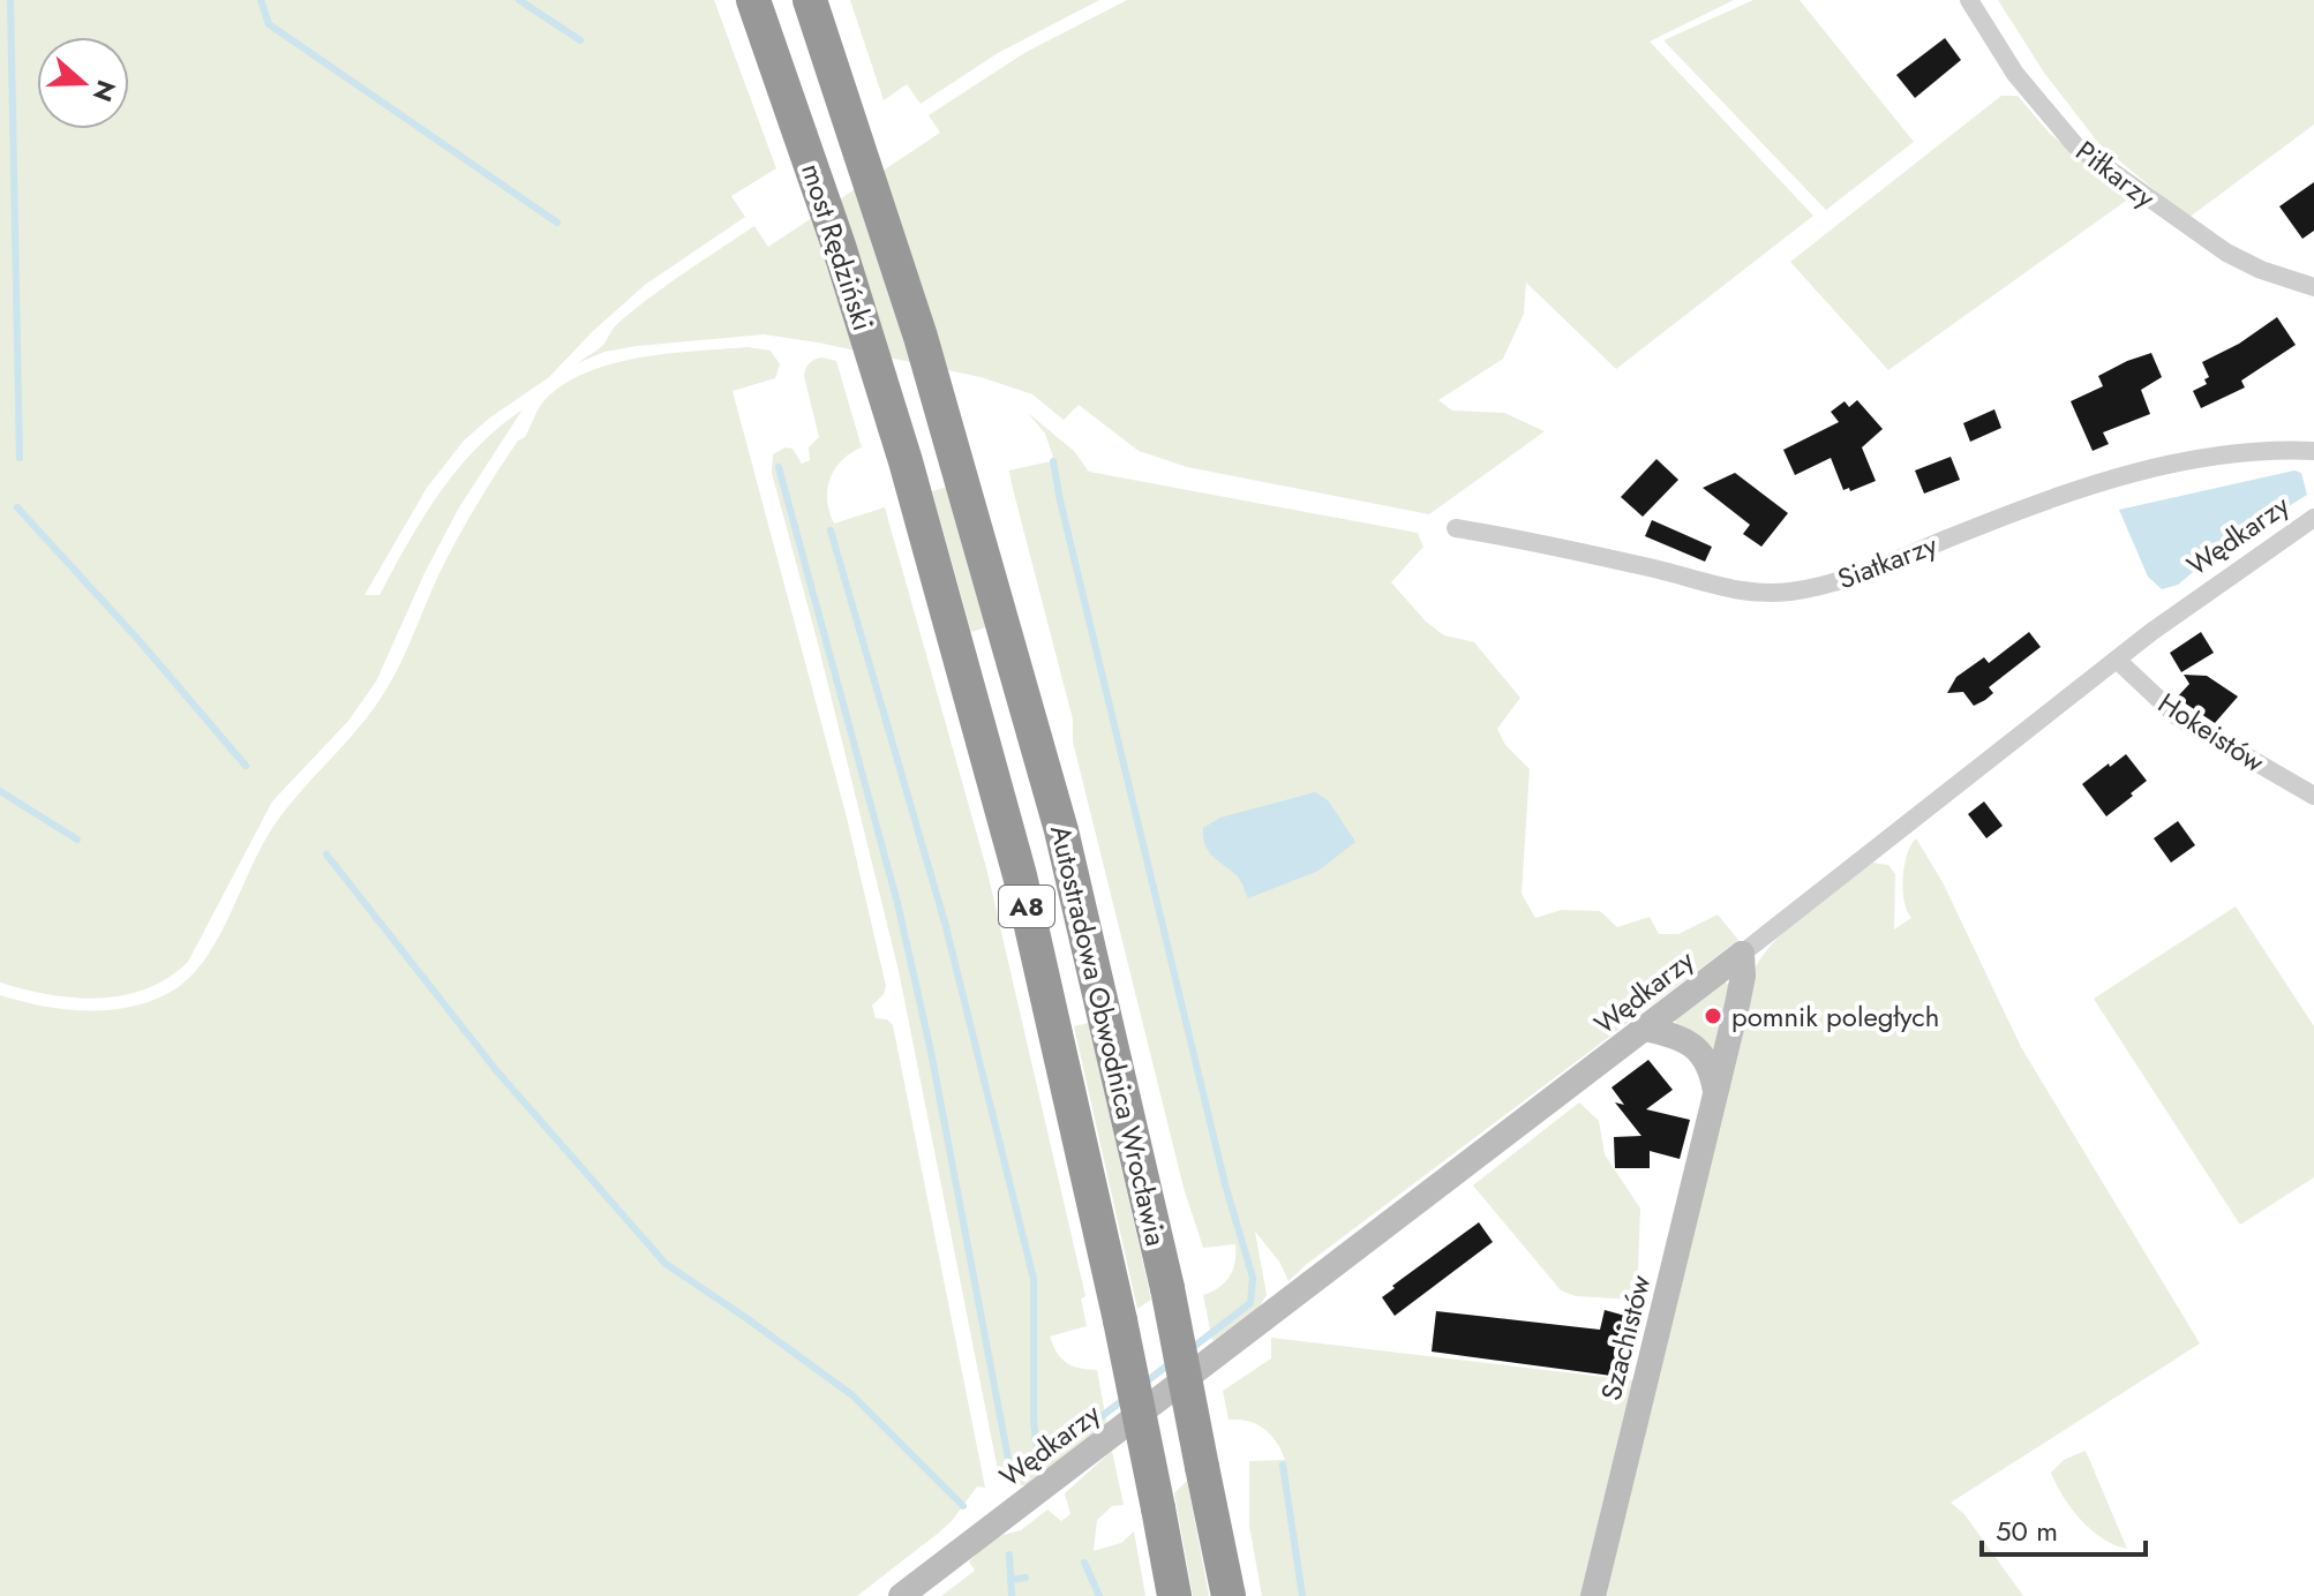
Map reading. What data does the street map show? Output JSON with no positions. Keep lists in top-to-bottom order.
{
  "streets": {
    "highway": ["most Rędziński", "A8", "Autostradowa Obwodnica Wrocławia"],
    "street": [
      "Piłkarzy",
      "Wędkarzy",
      "Siatkarzy",
      "Hokeistów",
      "Szachistów"
    ]
  },
  "crossings": [
    ["most Rędziński", "Autostradowa Obwodnica Wrocławia"],
    ["Wędkarzy", "Hokeistów"],
    ["Wędkarzy", "Szachistów"]
  ],
  "places": ["pomnik poległych"],
  "scale_bar": "50 m",
  "north": "right"
}
